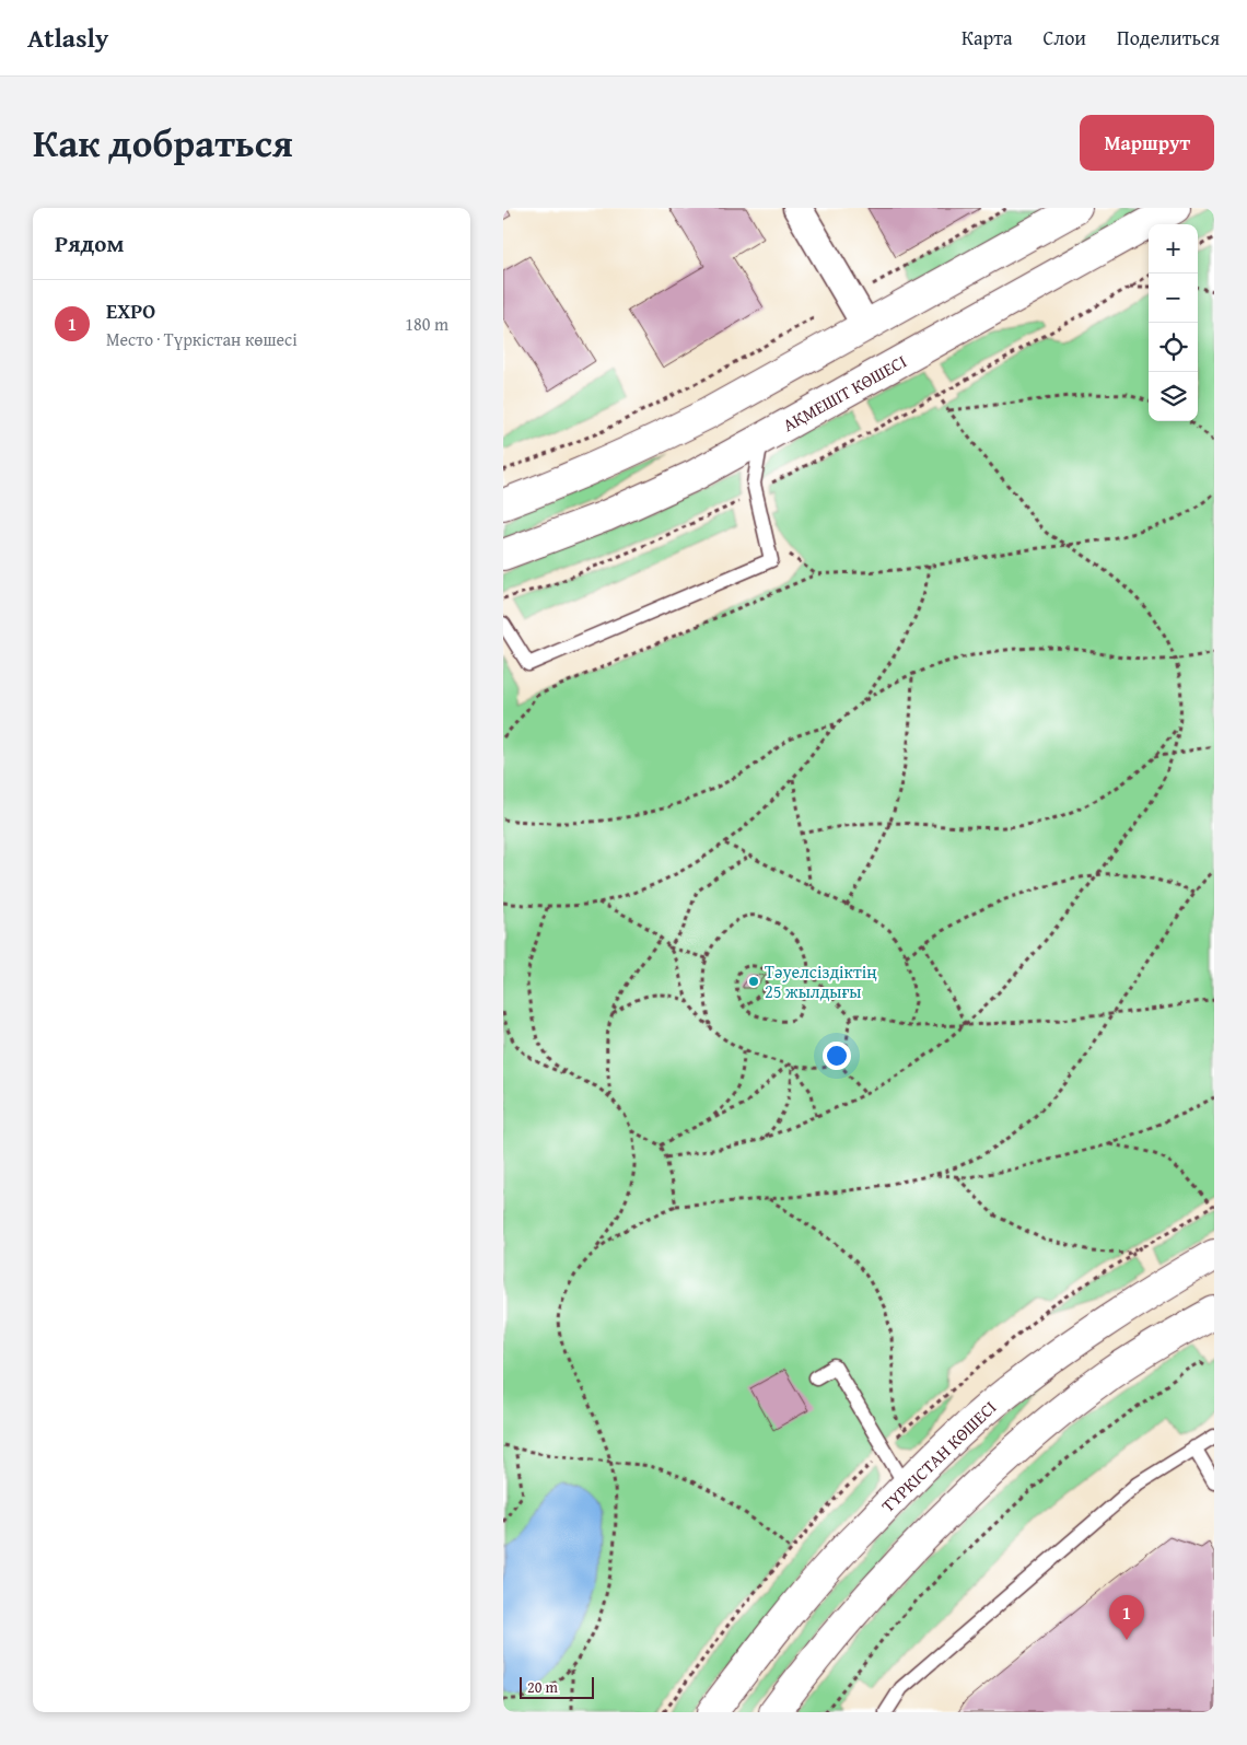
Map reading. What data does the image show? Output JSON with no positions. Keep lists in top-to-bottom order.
{
  "streets": {
    "street": ["АҚМЕШІТ КӨШЕСІ", "ТҮРКІСТАН КӨШЕСІ"]
  },
  "places": ["Тәуелсіздіктің 25 жылдығы"],
  "scale_bar": "20 m",
  "page": {
    "header": "Atlasly",
    "nav": ["Карта", "Слои", "Поделиться"],
    "title": "Как добраться",
    "buttons": "Маршрут",
    "heading": "Рядом",
    "map_buttons": ["+", "−"],
    "list": [
      {
        "mark": "1",
        "name": "EXPO",
        "note": "Место · Түркістан көшесі",
        "value": "180 m"
      }
    ],
    "pins": "1",
    "scale": "20 m"
  }
}
